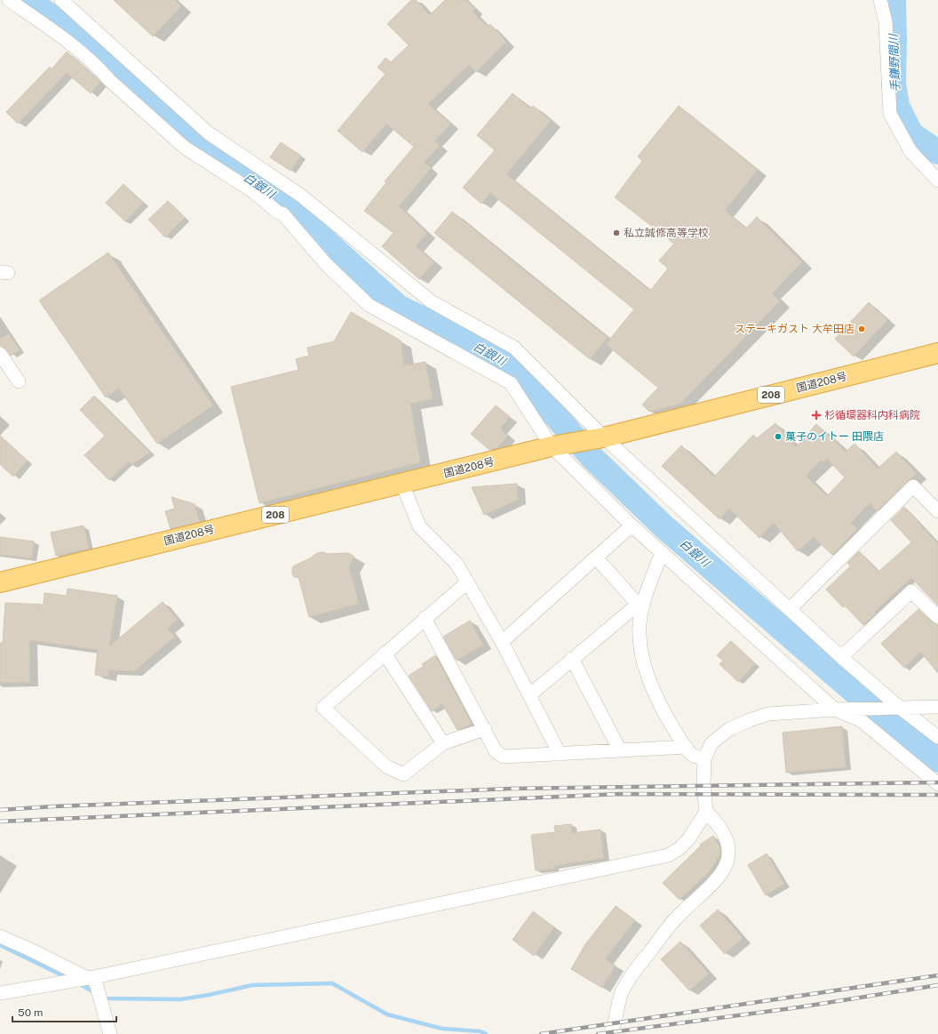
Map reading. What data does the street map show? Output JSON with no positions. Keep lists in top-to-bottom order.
{
  "streets": {
    "highway": ["国道208号", "208"]
  },
  "water": ["手鎌野間川", "白銀川"],
  "places": {
    "other": ["私立誠修高等学校", "ステーキガスト 大牟田店", "菓子のイトー 田隈店"],
    "health": ["杉循環器科内科病院"]
  },
  "scale_bar": "50 m"
}
